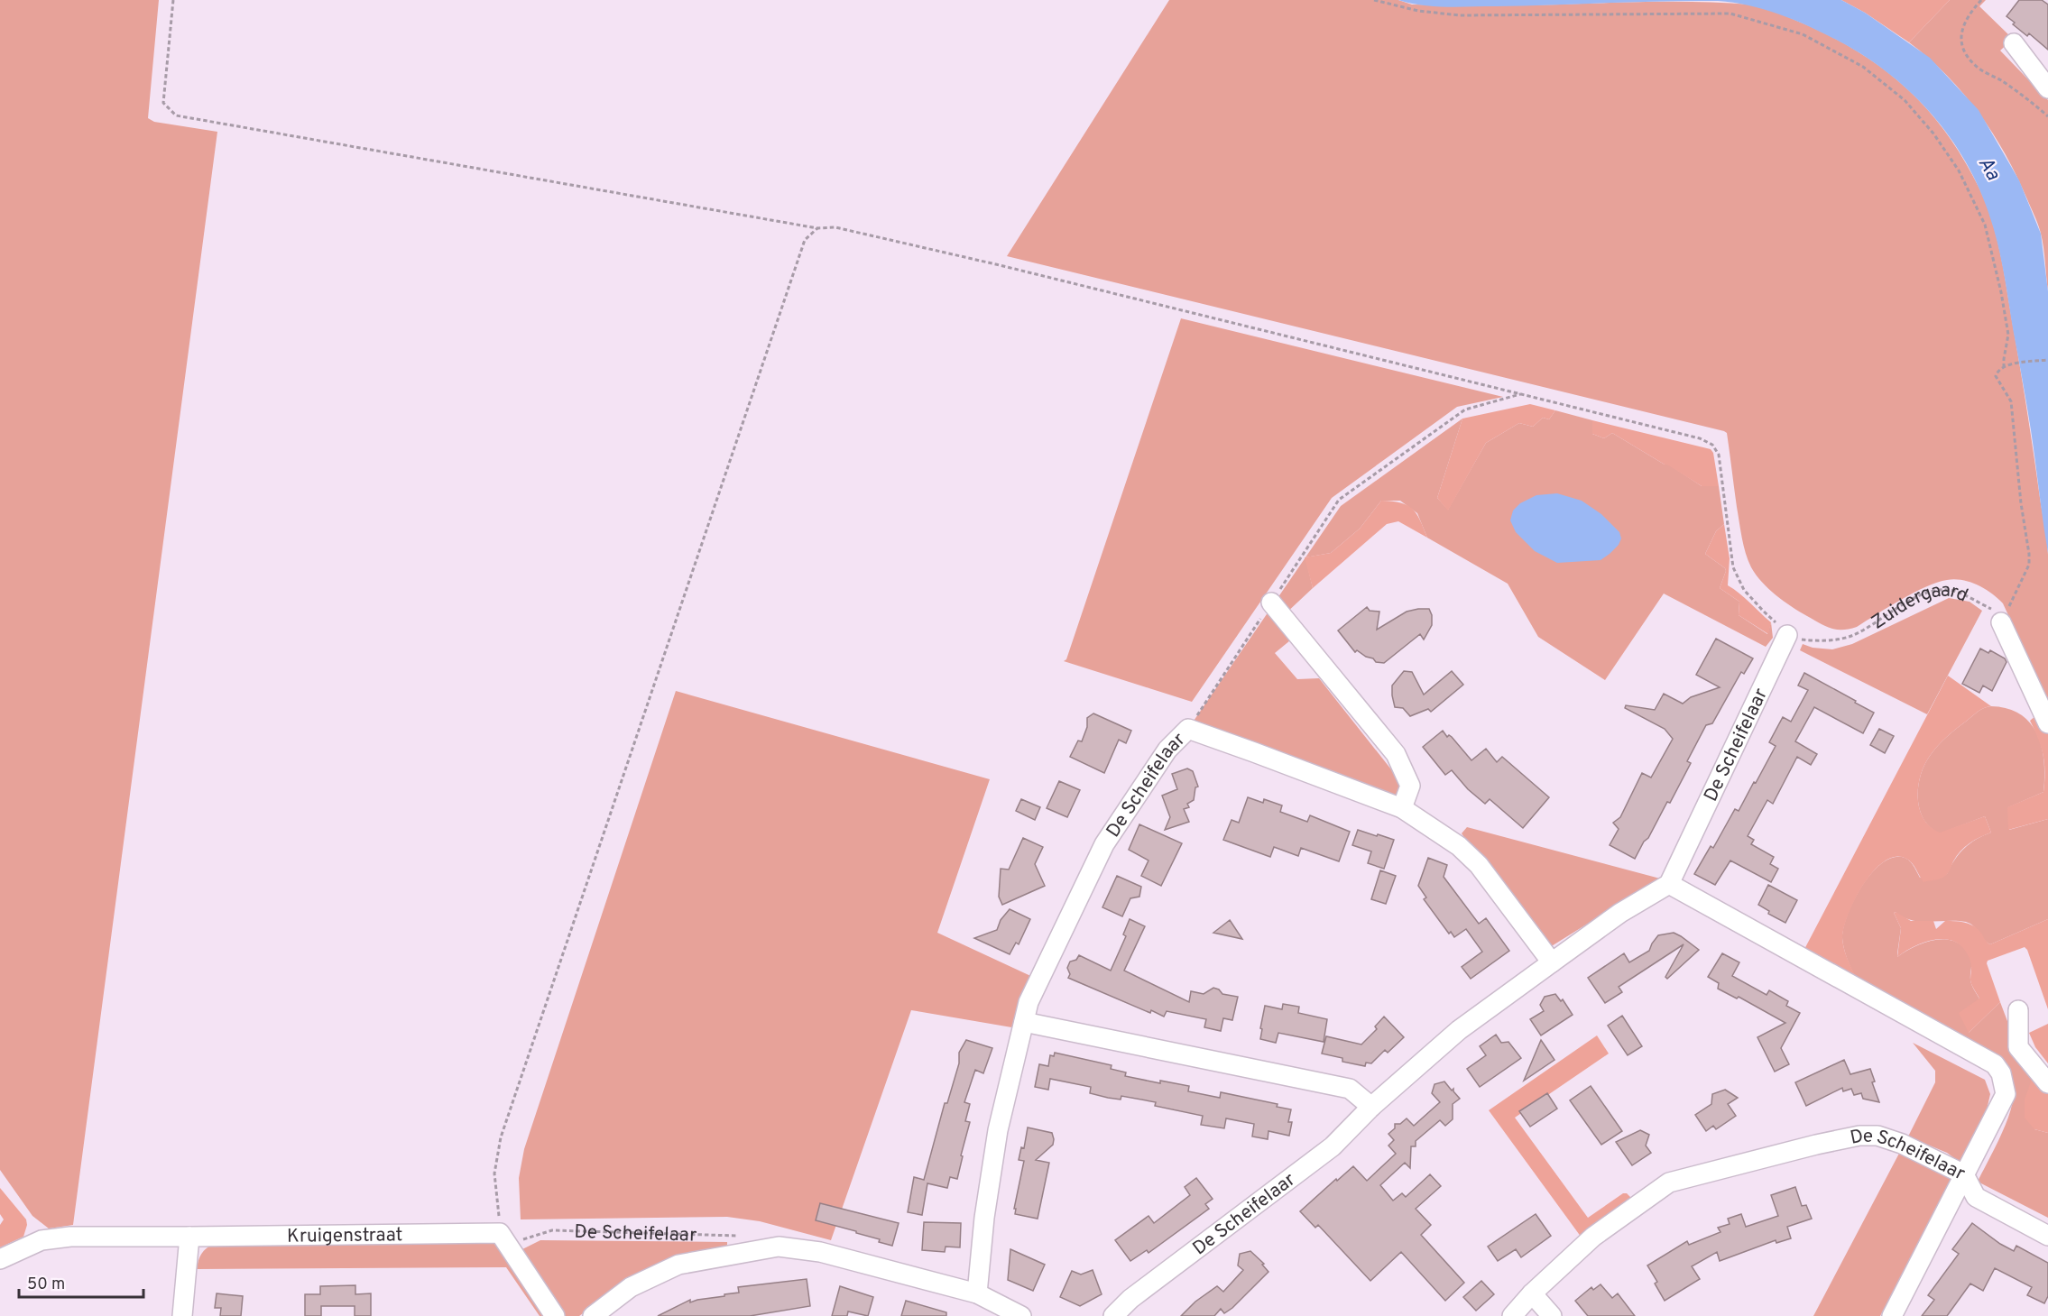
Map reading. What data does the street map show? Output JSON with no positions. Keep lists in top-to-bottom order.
{
  "streets": {
    "street": ["De Scheifelaar", "Kruigenstraat"],
    "path": ["Zuidergaard"]
  },
  "crossings": [
    ["Zuidergaard", "De Scheifelaar"],
    ["De Scheifelaar", "Kruigenstraat"]
  ],
  "water": ["Aa"],
  "scale_bar": "50 m"
}
